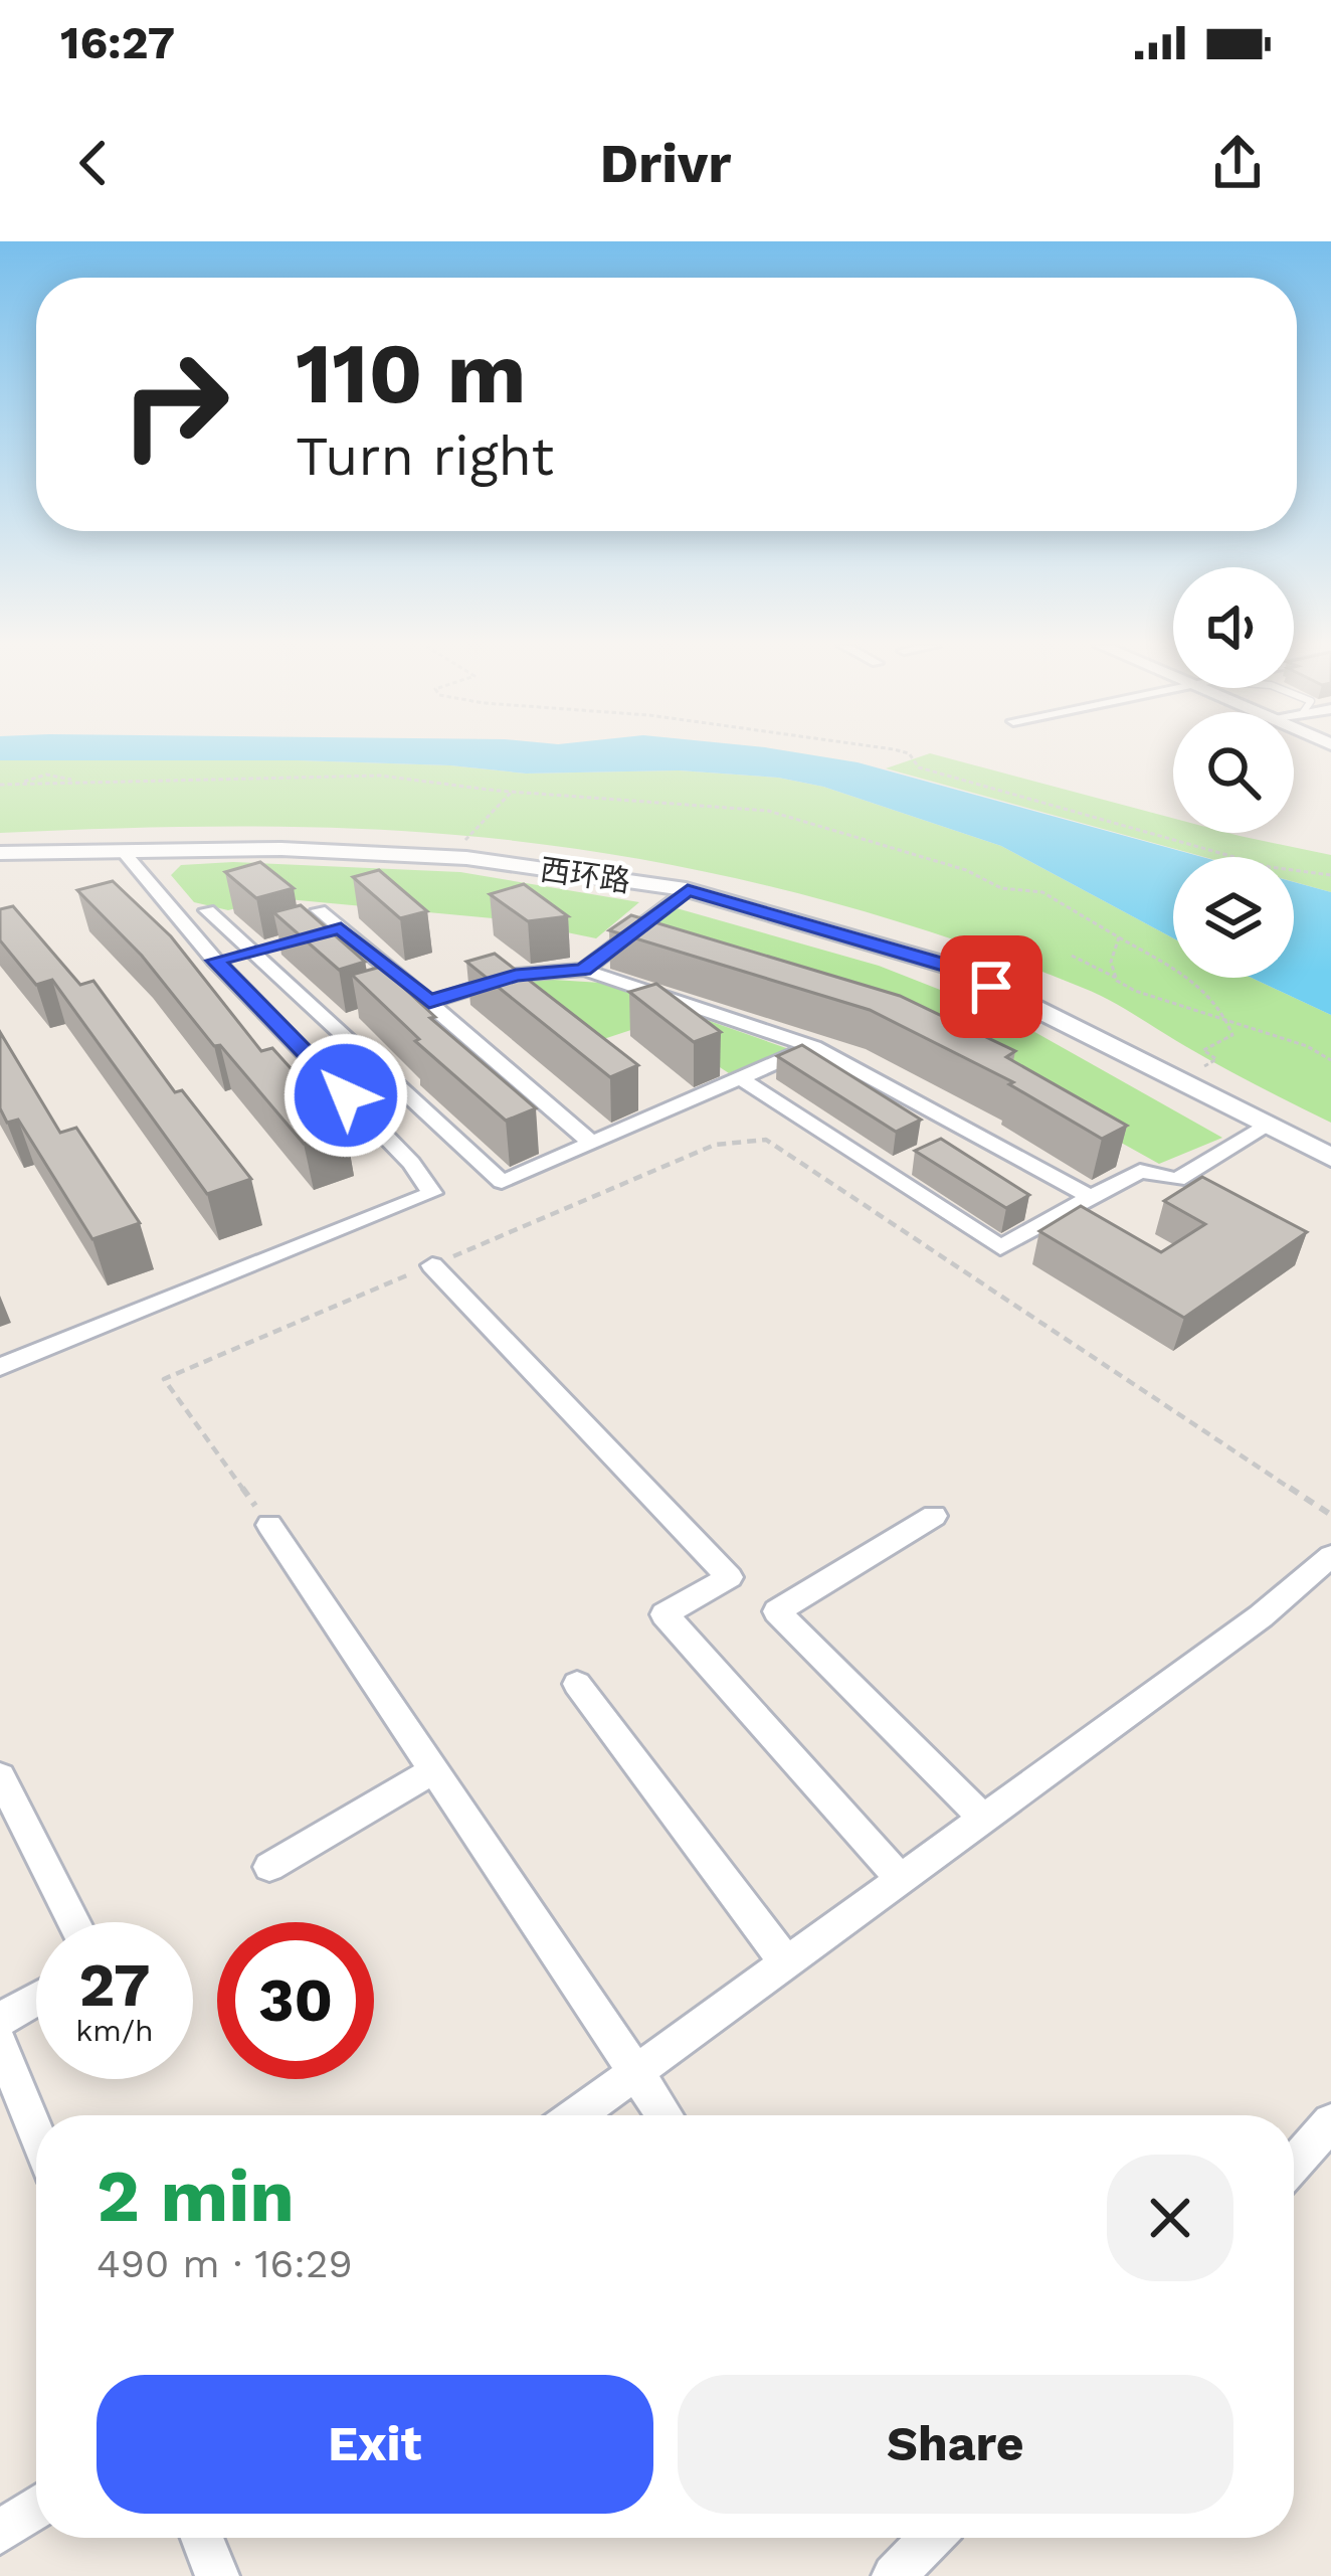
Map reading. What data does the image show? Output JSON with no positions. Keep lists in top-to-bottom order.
{
  "streets": {
    "main road": ["西环路"]
  },
  "page": {
    "status": "16:27",
    "header": "Drivr",
    "turn": ["110 m", "Turn right"],
    "speed": "27 km/h",
    "limit": "30",
    "heading": ["2 min", "490 m · 16:29"],
    "buttons": ["Exit", "Share"]
  }
}
